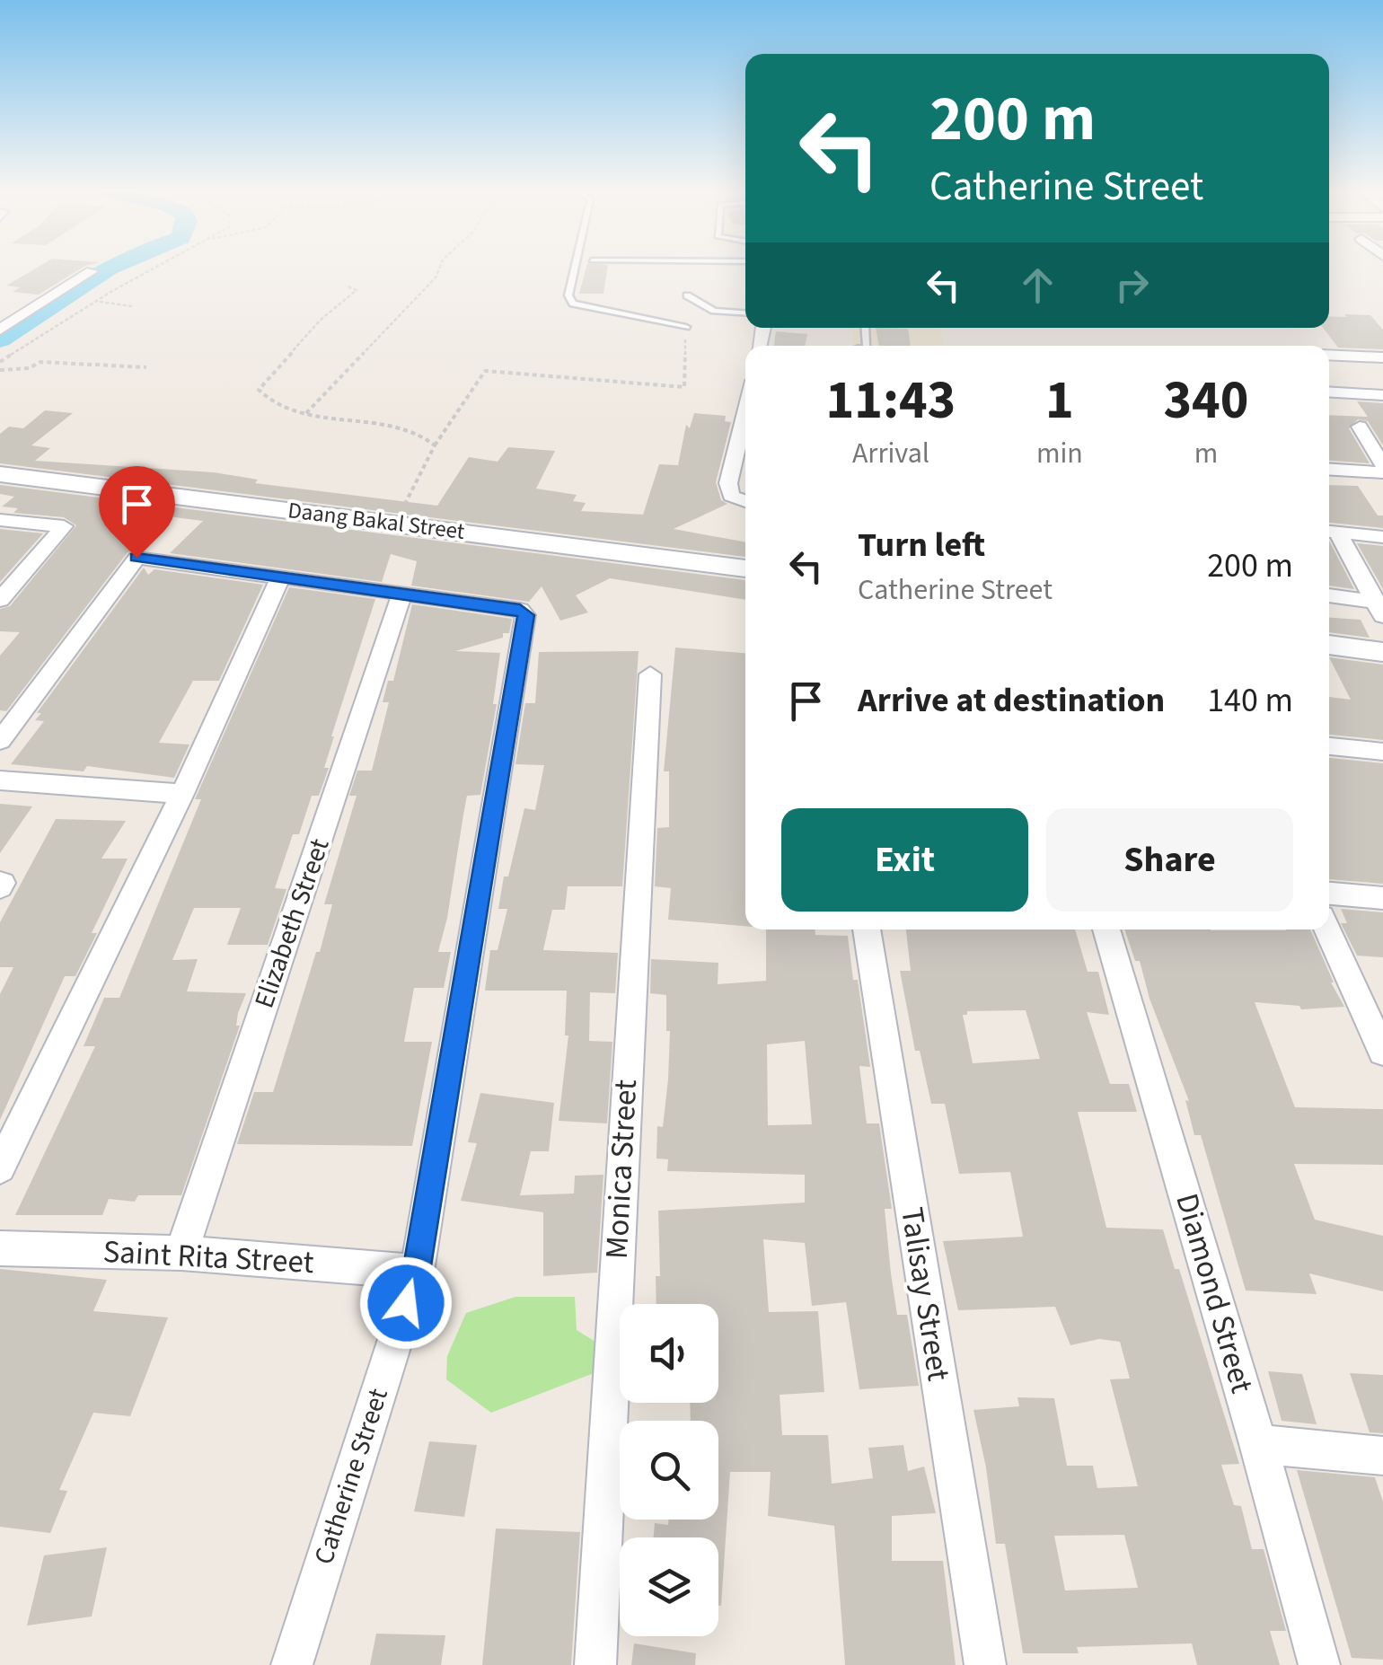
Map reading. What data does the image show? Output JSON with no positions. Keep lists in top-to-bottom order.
{
  "streets": {
    "street": [
      "Daang Bakal Street",
      "Elizabeth Street",
      "Monica Street",
      "Saint Rita Street",
      "Diamond Street",
      "Talisay Street",
      "Catherine Street"
    ]
  },
  "crossings": [
    ["Elizabeth Street", "Saint Rita Street"],
    ["Elizabeth Street", "Catherine Street"],
    ["Saint Rita Street", "Catherine Street"]
  ],
  "page": {
    "turn": ["200 m", "Catherine Street"],
    "eta": [
      "11:43",
      "Arrival",
      "1",
      "min",
      "340",
      "m"
    ],
    "list": [
      {
        "name": "Turn left",
        "note": "Catherine Street",
        "value": "200 m"
      },
      {
        "name": "Arrive at destination",
        "value": "140 m"
      }
    ],
    "buttons": ["Exit", "Share"]
  }
}
